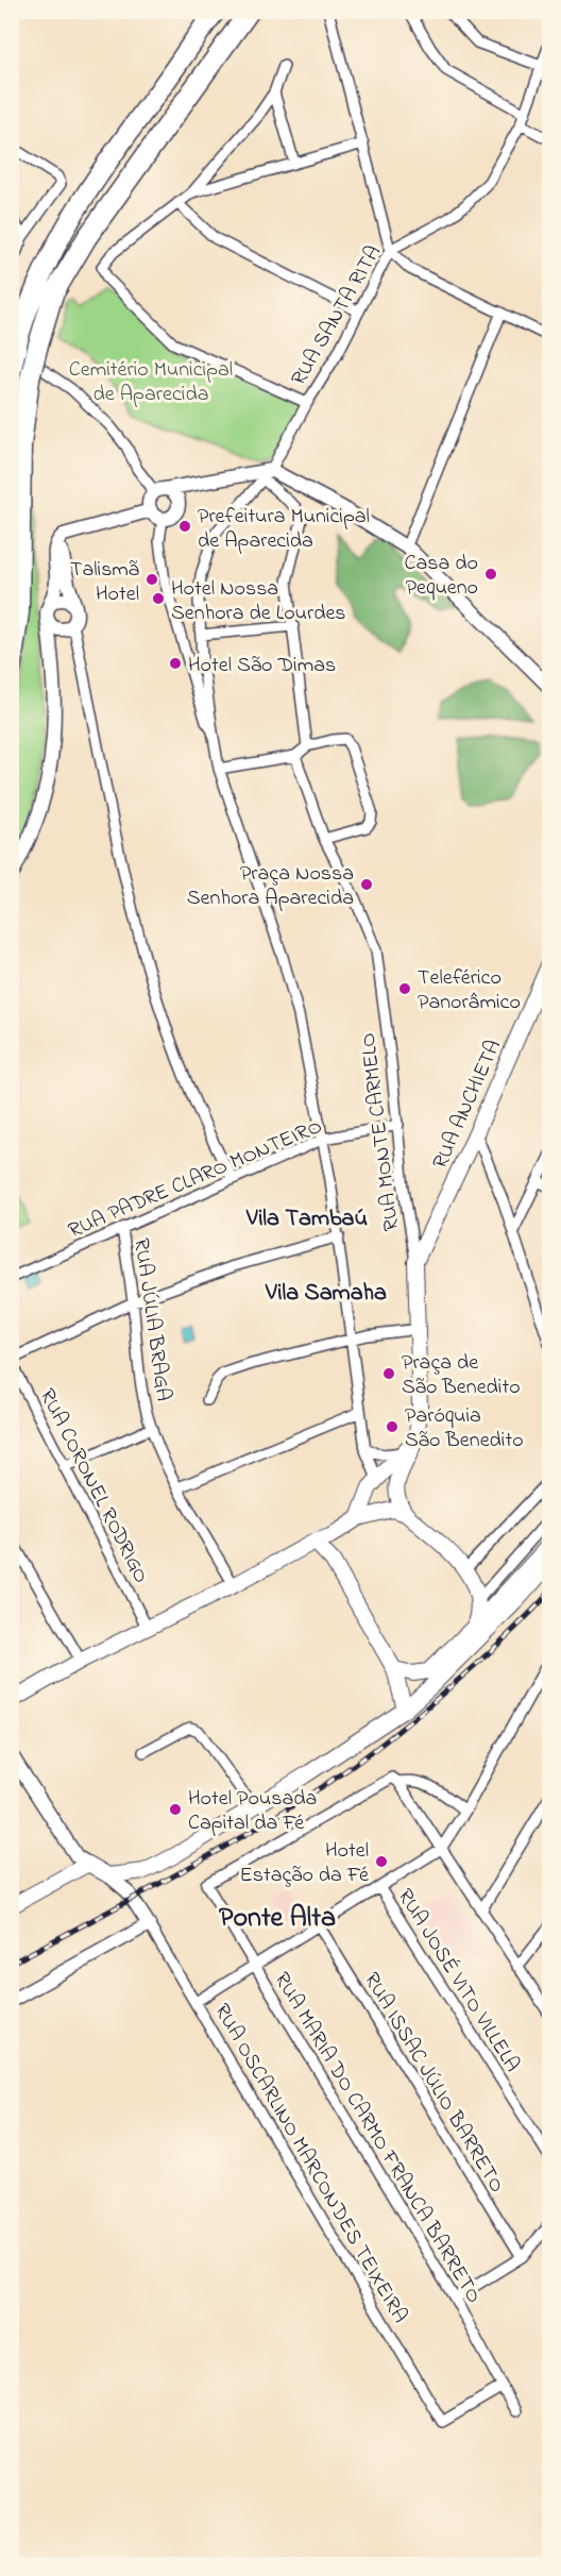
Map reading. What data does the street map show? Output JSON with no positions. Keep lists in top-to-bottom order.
{
  "streets": {
    "main road": ["RUA ANCHIETA", "RUA MONTE CARMELO"],
    "street": [
      "RUA SANTA RITA",
      "RUA PADRE CLARO MONTEIRO",
      "RUA JÚLIA BRAGA",
      "RUA CORONEL RODRIGO",
      "RUA JOSÉ VITO VILLELA",
      "RUA ISSAC JÚLIO BARRETO",
      "RUA MARIA DO CARMO FRANCA BARRETO",
      "RUA OSCARLINO MARCONDES TEIXEIRA"
    ]
  },
  "crossings": [
    ["RUA ANCHIETA", "RUA MONTE CARMELO"],
    ["RUA MONTE CARMELO", "RUA PADRE CLARO MONTEIRO"],
    ["RUA PADRE CLARO MONTEIRO", "RUA JÚLIA BRAGA"],
    ["RUA MARIA DO CARMO FRANCA BARRETO", "RUA OSCARLINO MARCONDES TEIXEIRA"]
  ],
  "districts": ["Vila Tambaú", "Vila Samaha", "Ponte Alta"],
  "parks": ["Cemitério Municipal de Aparecida"],
  "places": [
    "Prefeitura Municipal de Aparecida",
    "Casa do Pequeno",
    "Talismã Hotel",
    "Hotel Nossa Senhora de Lourdes",
    "Hotel São Dimas",
    "Praça Nossa Senhora Aparecida",
    "Teleférico Panorâmico",
    "Praça de São Benedito",
    "Paróquia São Benedito",
    "Hotel Pousada Capital da Fé",
    "Hotel Estação da Fé"
  ]
}
